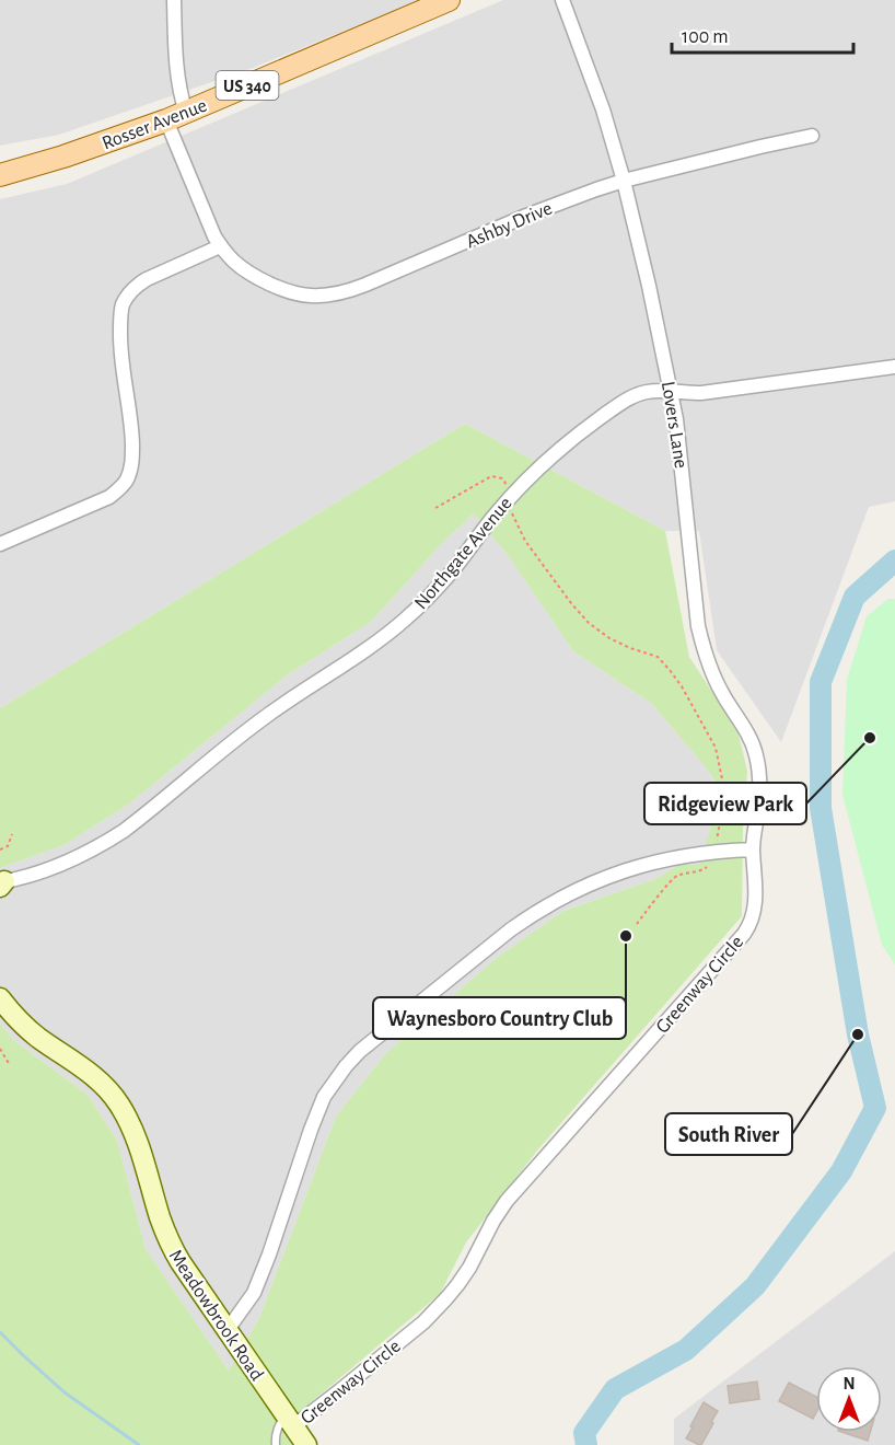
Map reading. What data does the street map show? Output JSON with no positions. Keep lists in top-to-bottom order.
{
  "streets": {
    "main road": ["US 340", "Rosser Avenue"],
    "street": [
      "Ashby Drive",
      "Lovers Lane",
      "Northgate Avenue",
      "Greenway Circle",
      "Meadowbrook Road"
    ]
  },
  "crossings": [
    ["Ashby Drive", "Lovers Lane"],
    ["Lovers Lane", "Northgate Avenue"],
    ["Lovers Lane", "Greenway Circle"],
    ["Greenway Circle", "Meadowbrook Road"]
  ],
  "places": ["Ridgeview Park", "Waynesboro Country Club", "South River"],
  "scale_bar": "100 m",
  "north": "top"
}
